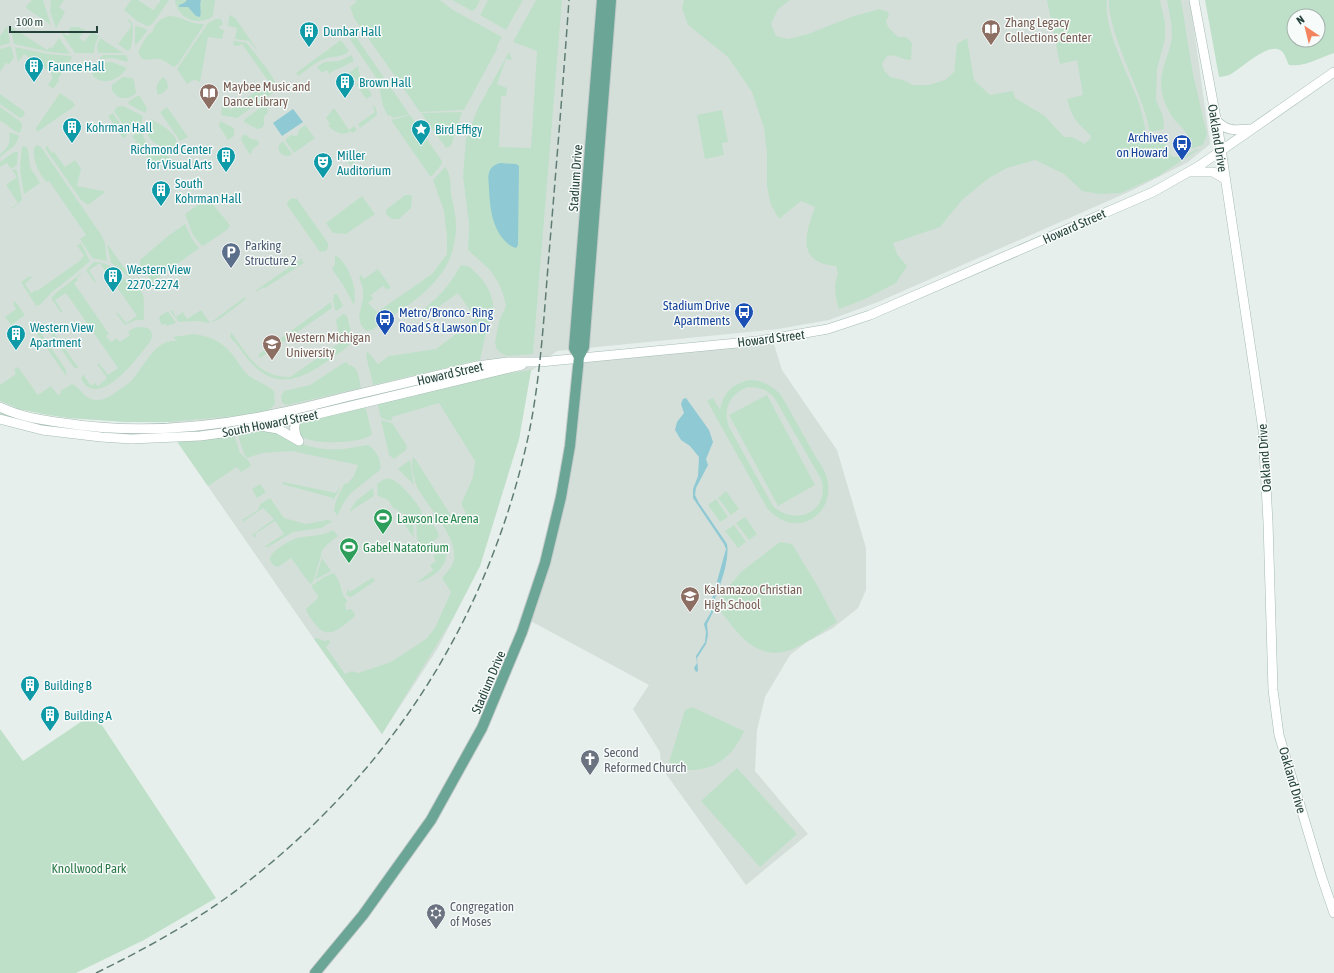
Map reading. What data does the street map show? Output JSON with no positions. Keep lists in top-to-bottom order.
{
  "streets": {
    "main road": ["Stadium Drive"],
    "street": ["Oakland Drive", "Howard Street", "South Howard Street"]
  },
  "crossings": [
    ["Oakland Drive", "Howard Street"],
    ["Stadium Drive", "Howard Street"],
    ["Howard Street", "South Howard Street"]
  ],
  "parks": ["Knollwood Park"],
  "places": {
    "library": ["Zhang Legacy Collections Center", "Maybee Music and Dance Library"],
    "building": [
      "Dunbar Hall",
      "Faunce Hall",
      "Brown Hall",
      "Kohrman Hall",
      "Richmond Center for Visual Arts",
      "South Kohrman Hall",
      "Western View 2270-2274",
      "Western View Apartment",
      "Building B",
      "Building A"
    ],
    "place": ["Bird Effigy"],
    "bus stop": ["Archives on Howard", "Stadium Drive Apartments", "Metro/Bronco - Ring Road S & Lawson Dr"],
    "theatre": ["Miller Auditorium"],
    "parking": ["Parking Structure 2"],
    "school or university": ["Western Michigan University", "Kalamazoo Christian High School"],
    "sports": ["Lawson Ice Arena", "Gabel Natatorium"],
    "church": ["Second Reformed Church"],
    "synagogue": ["Congregation of Moses"]
  },
  "scale_bar": "100 m",
  "north": "top left"
}
